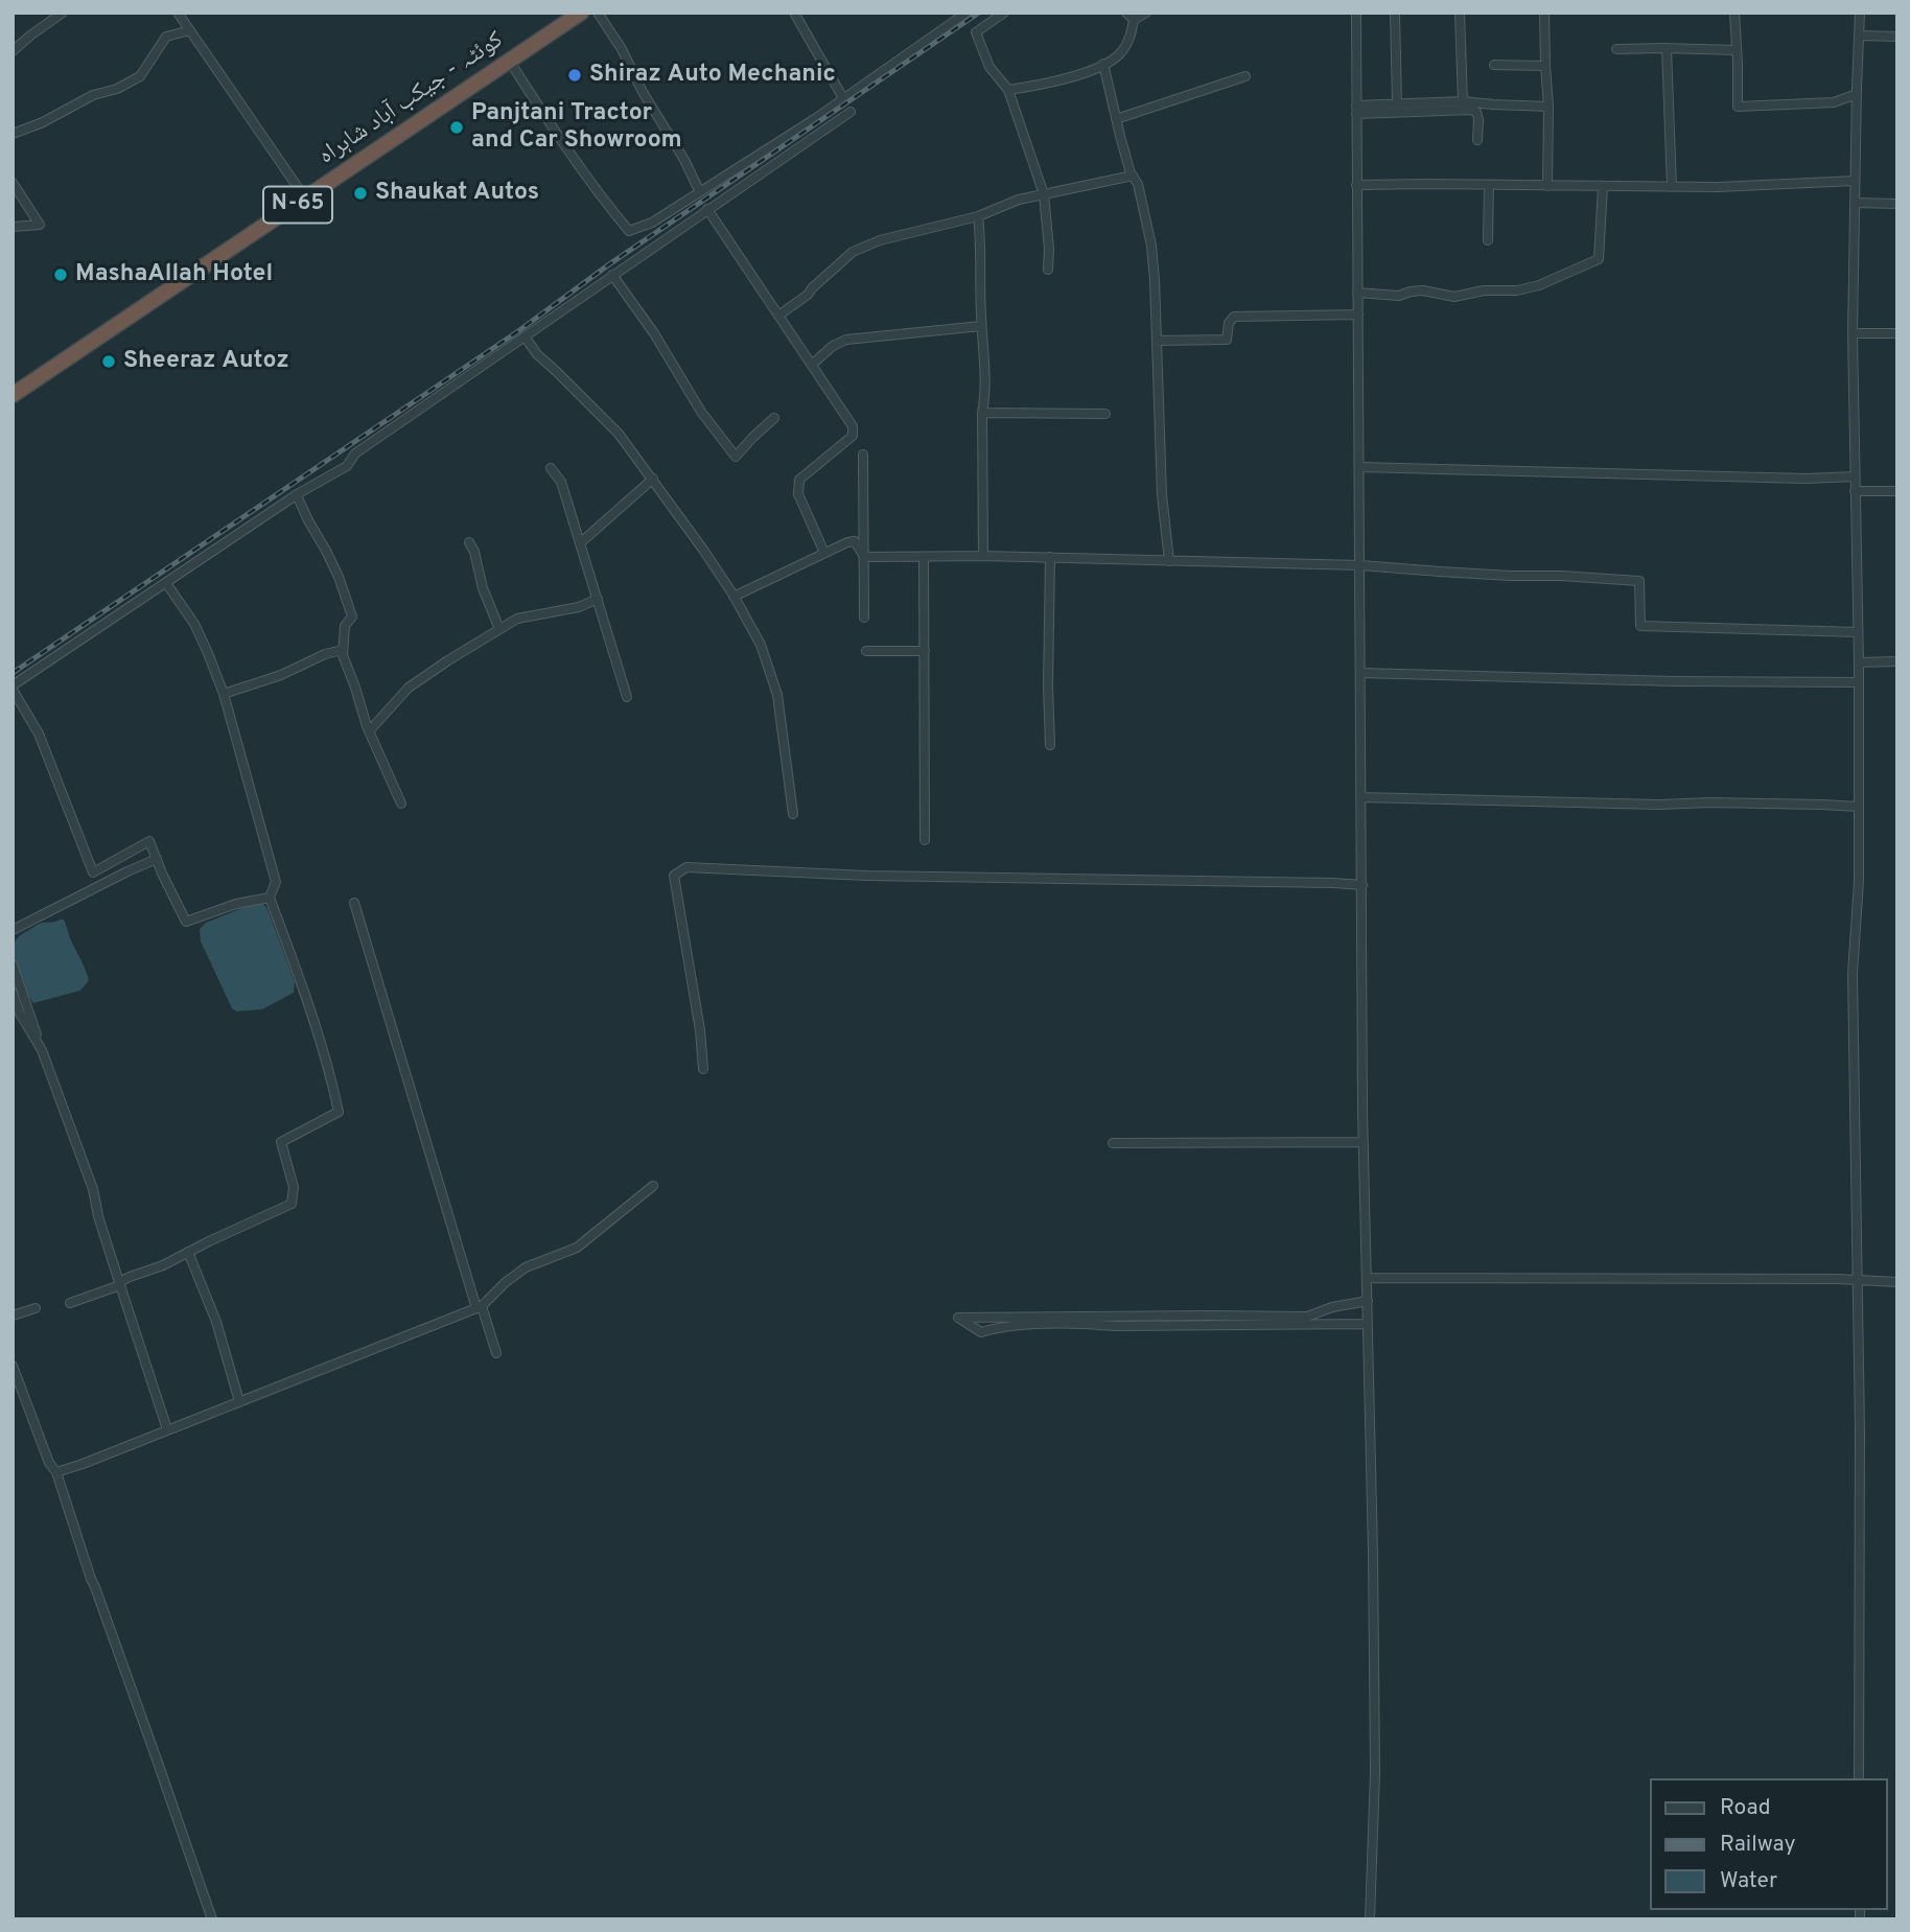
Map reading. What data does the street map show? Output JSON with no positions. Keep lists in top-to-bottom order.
{
  "streets": {
    "highway": ["کوئٹہ - جیکب آباد شاہراہ", "N-65"]
  },
  "places": [
    "Shiraz Auto Mechanic",
    "Panjtani Tractor and Car Showroom",
    "Shaukat Autos",
    "MashaAllah Hotel",
    "Sheeraz Autoz"
  ],
  "legend": ["Road", "Railway", "Water"]
}
